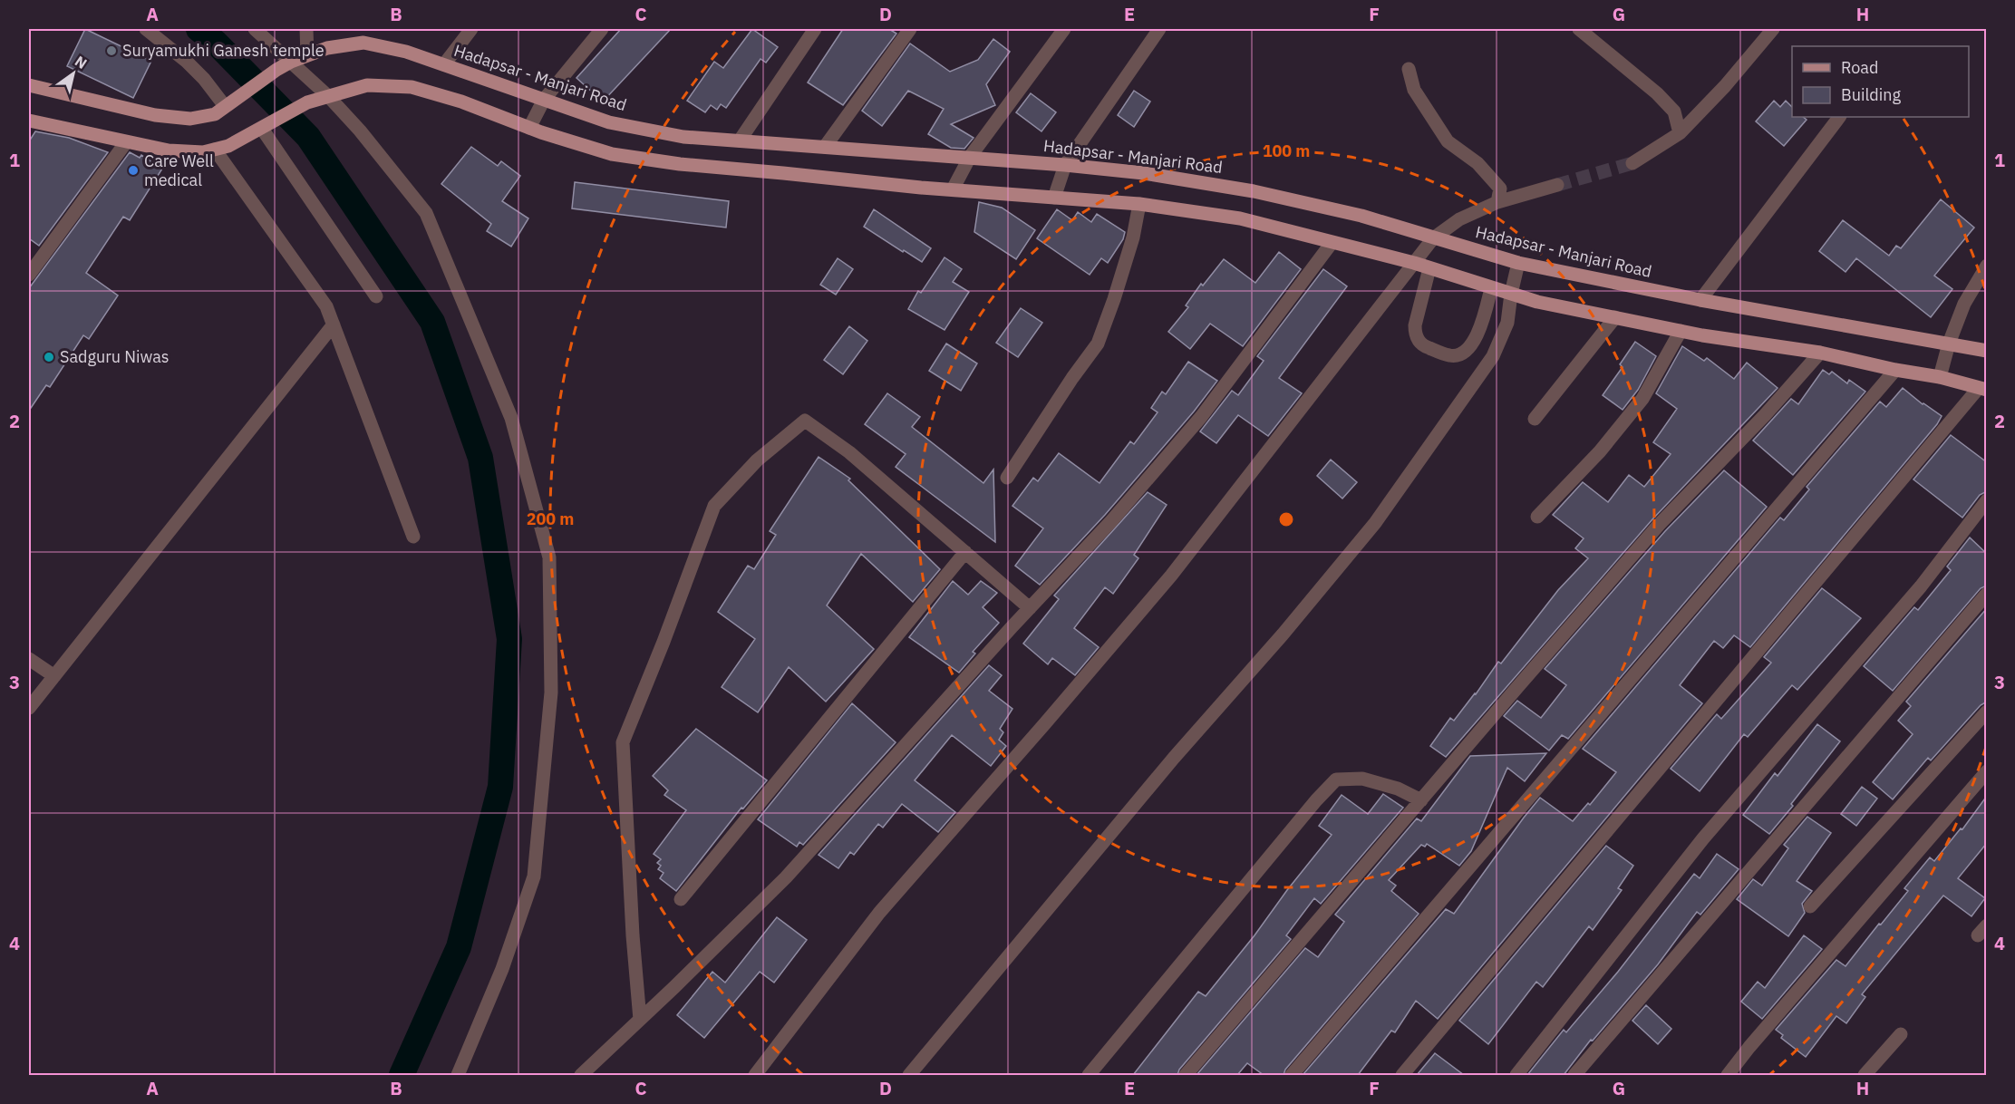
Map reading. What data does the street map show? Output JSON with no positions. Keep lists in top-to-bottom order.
{
  "streets": {
    "main road": ["Hadapsar - Manjari Road"]
  },
  "places": ["Suryamukhi Ganesh temple", "Care Well medical", "Sadguru Niwas"],
  "legend": ["Road", "Building"],
  "north": "top right",
  "grid": {
    "columns": [
      "A",
      "B",
      "C",
      "D",
      "E",
      "F",
      "G",
      "H"
    ],
    "rows": [
      "1",
      "2",
      "3",
      "4"
    ]
  },
  "rings": ["100 m", "200 m"]
}
